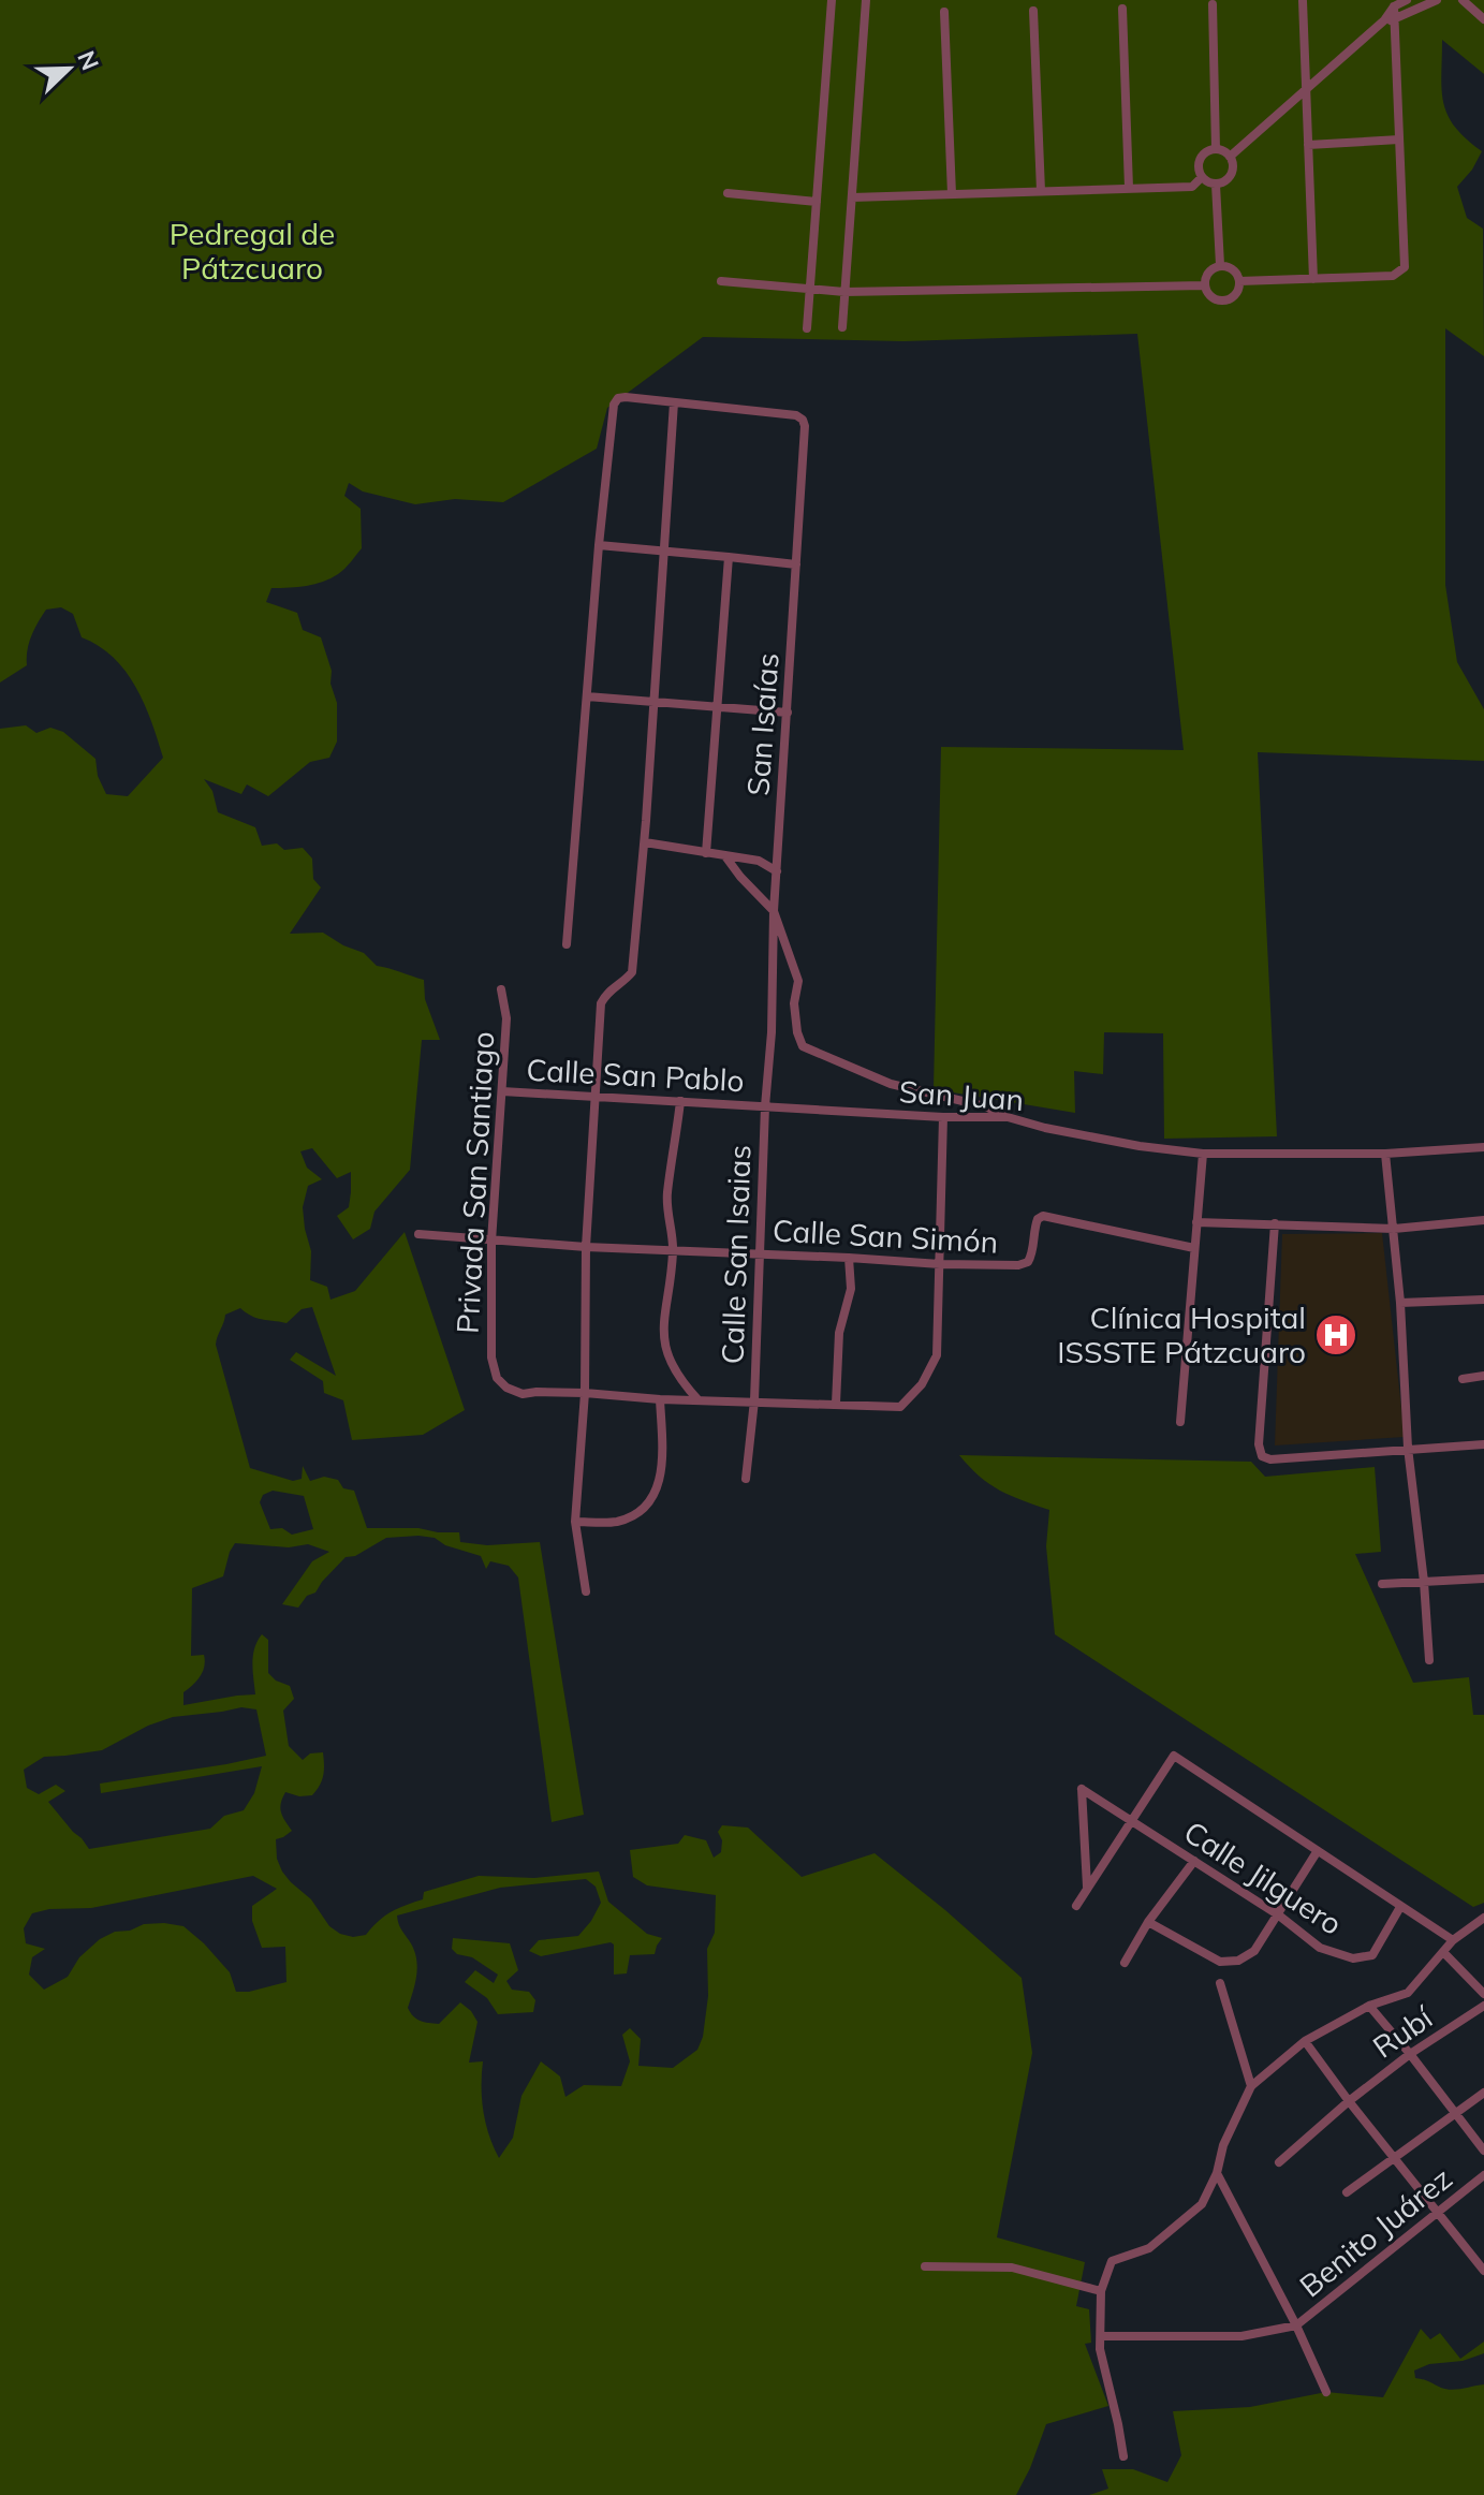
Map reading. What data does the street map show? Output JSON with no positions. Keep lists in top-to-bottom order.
{
  "streets": {
    "street": [
      "San Isaías",
      "Calle San Pablo",
      "San Juan",
      "Privada San Santiago",
      "Calle San Simón",
      "Calle San Isaias",
      "Calle Jilguero",
      "Rubí",
      "Benito Juárez"
    ]
  },
  "crossings": [
    ["San Isaías", "Calle San Isaias"],
    ["Calle San Pablo", "San Juan"],
    ["Calle San Pablo", "Privada San Santiago"],
    ["Calle San Pablo", "Calle San Isaias"],
    ["San Juan", "Calle San Isaias"],
    ["Privada San Santiago", "Calle San Simón"],
    ["Calle San Simón", "Calle San Isaias"]
  ],
  "parks": ["Pedregal de Pátzcuaro"],
  "places": {
    "hospital": ["Clínica Hospital ISSSTE Pátzcuaro"]
  },
  "north": "top right"
}
